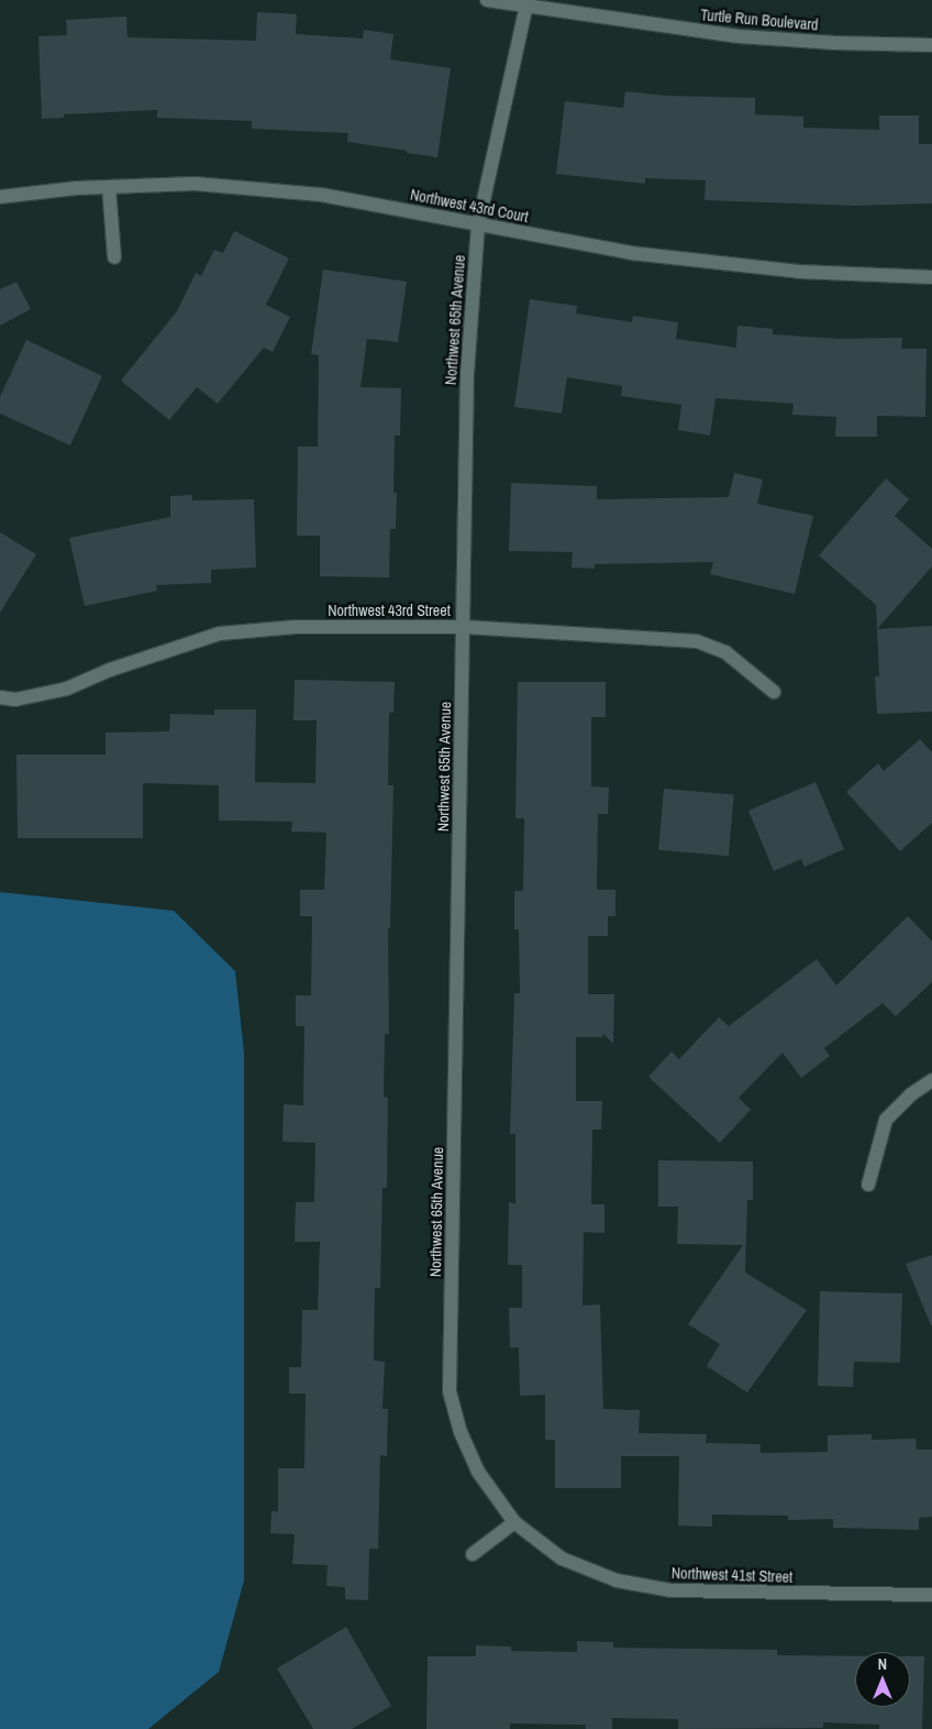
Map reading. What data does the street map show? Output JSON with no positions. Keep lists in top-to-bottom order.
{
  "streets": {
    "street": [
      "Turtle Run Boulevard",
      "Northwest 43rd Court",
      "Northwest 65th Avenue",
      "Northwest 43rd Street",
      "Northwest 41st Street"
    ]
  },
  "crossings": [
    ["Turtle Run Boulevard", "Northwest 65th Avenue"],
    ["Northwest 43rd Court", "Northwest 65th Avenue"],
    ["Northwest 65th Avenue", "Northwest 43rd Street"],
    ["Northwest 65th Avenue", "Northwest 41st Street"]
  ],
  "north": "top"
}
